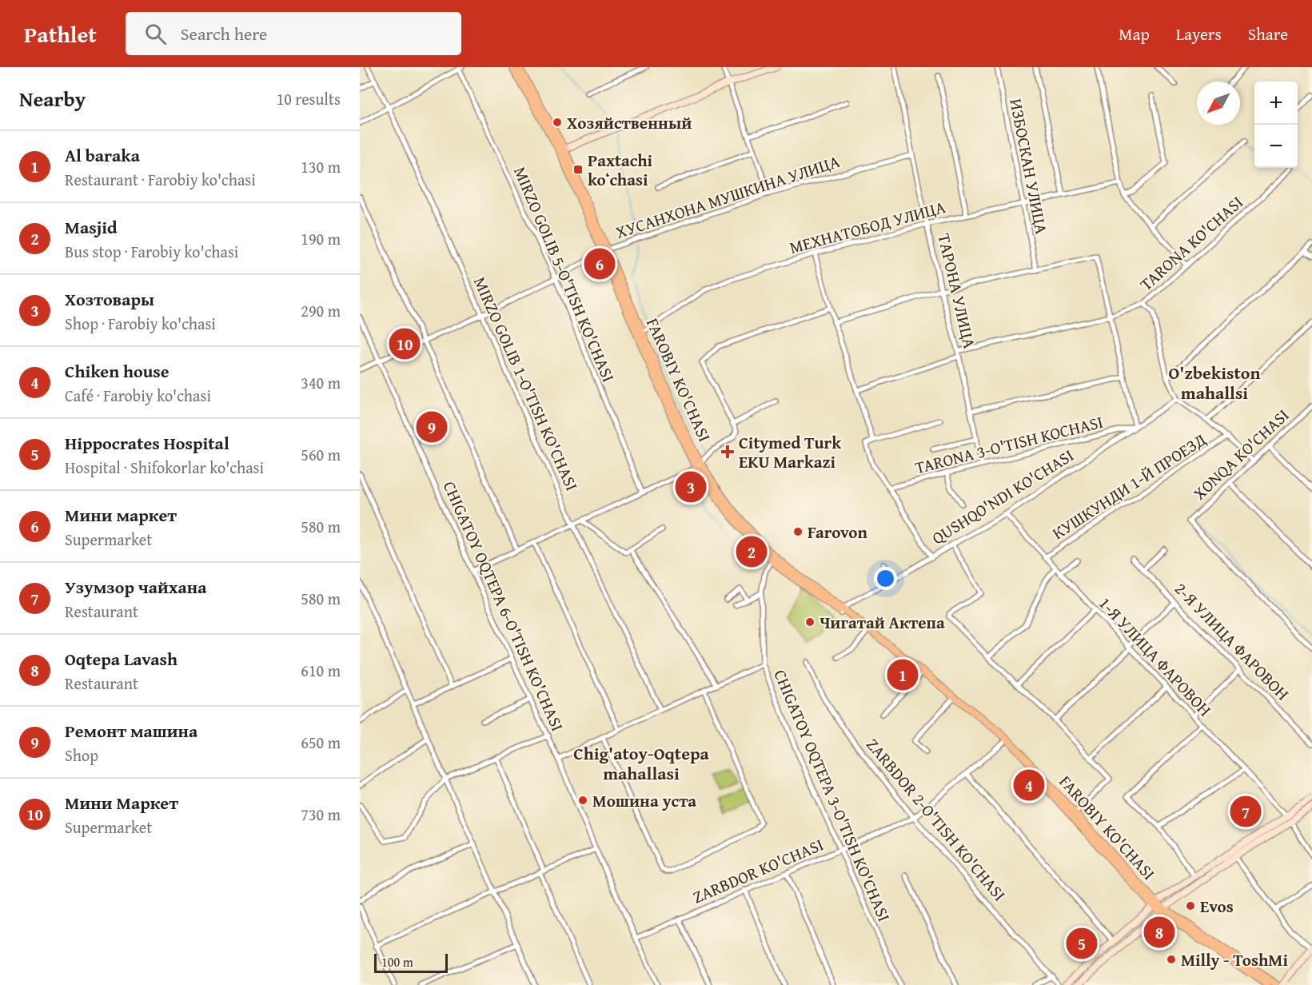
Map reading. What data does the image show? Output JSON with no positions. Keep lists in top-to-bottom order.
{
  "streets": {
    "main road": ["FAROBIY KO'CHASI"],
    "street": [
      "ИЗБОСКАН УЛИЦА",
      "ХУСАНХОНА МУШКИНА УЛИЦА",
      "МЕХНАТОБОД УЛИЦА",
      "TARONA KO'CHASI",
      "MIRZO GOLIB 5-O'TISH KO'CHASI",
      "ТАРОНА УЛИЦА",
      "MIRZO GOLIB 1-O'TISH KO'CHASI",
      "TARONA 3-O'TISH KOCHASI",
      "XONQA KO'CHASI",
      "КУШКУНДИ 1-Й ПРОЕЗД",
      "QUSHQO'NDI KO'CHASI",
      "CHIGATOY OQTEPA 6-O'TISH KO'CHASI",
      "2-Я УЛИЦА ФАРОВОН",
      "1-Я УЛИЦА ФАРОВОН",
      "CHIGATOY OQTEPA 3-O'TISH KO'CHASI",
      "ZARBDOR 2-O'TISH KO'CHASI",
      "ZARBDOR KO'CHASI"
    ]
  },
  "crossings": [
    ["ИЗБОСКАН УЛИЦА", "МЕХНАТОБОД УЛИЦА"],
    ["ХУСАНХОНА МУШКИНА УЛИЦА", "MIRZO GOLIB 5-O'TISH KO'CHASI"],
    ["ХУСАНХОНА МУШКИНА УЛИЦА", "ТАРОНА УЛИЦА"],
    ["ХУСАНХОНА МУШКИНА УЛИЦА", "FAROBIY KO'CHASI"],
    ["ХУСАНХОНА МУШКИНА УЛИЦА", "MIRZO GOLIB 1-O'TISH KO'CHASI"],
    ["ХУСАНХОНА МУШКИНА УЛИЦА", "CHIGATOY OQTEPA 6-O'TISH KO'CHASI"],
    ["МЕХНАТОБОД УЛИЦА", "ТАРОНА УЛИЦА"],
    ["МЕХНАТОБОД УЛИЦА", "FAROBIY KO'CHASI"],
    ["TARONA KO'CHASI", "ТАРОНА УЛИЦА"],
    ["ТАРОНА УЛИЦА", "TARONA 3-O'TISH KOCHASI"],
    ["FAROBIY KO'CHASI", "QUSHQO'NDI KO'CHASI"],
    ["FAROBIY KO'CHASI", "CHIGATOY OQTEPA 3-O'TISH KO'CHASI"],
    ["FAROBIY KO'CHASI", "ZARBDOR KO'CHASI"],
    ["TARONA 3-O'TISH KOCHASI", "QUSHQO'NDI KO'CHASI"],
    ["КУШКУНДИ 1-Й ПРОЕЗД", "1-Я УЛИЦА ФАРОВОН"],
    ["QUSHQO'NDI KO'CHASI", "1-Я УЛИЦА ФАРОВОН"],
    ["CHIGATOY OQTEPA 6-O'TISH KO'CHASI", "ZARBDOR KO'CHASI"],
    ["CHIGATOY OQTEPA 3-O'TISH KO'CHASI", "ZARBDOR KO'CHASI"],
    ["ZARBDOR 2-O'TISH KO'CHASI", "ZARBDOR KO'CHASI"]
  ],
  "districts": ["O'zbekiston mahallsi", "Chig'atoy-Oqtepa mahallasi"],
  "places": {
    "other": [
      "Хозяйственный",
      "Farovon",
      "Чигатай Актепа",
      "Мошина уста",
      "Evos",
      "Milly - ToshMi"
    ],
    "transit": ["Paxtachi koʻchasi"],
    "health": ["Citymed Turk EKU Markazi"]
  },
  "scale_bar": "100 m",
  "north": "bottom left",
  "page": {
    "header": "Pathlet",
    "search": "Search here",
    "nav": ["Map", "Layers", "Share"],
    "heading": ["Nearby", "10 results"],
    "map_buttons": ["+", "−"],
    "list": [
      {
        "mark": "1",
        "name": "Al baraka",
        "note": "Restaurant · Farobiy ko'chasi",
        "value": "130 m"
      },
      {
        "mark": "2",
        "name": "Masjid",
        "note": "Bus stop · Farobiy ko'chasi",
        "value": "190 m"
      },
      {
        "mark": "3",
        "name": "Хозтовары",
        "note": "Shop · Farobiy ko'chasi",
        "value": "290 m"
      },
      {
        "mark": "4",
        "name": "Chiken house",
        "note": "Café · Farobiy ko'chasi",
        "value": "340 m"
      },
      {
        "mark": "5",
        "name": "Hippocrates Hospital",
        "note": "Hospital · Shifokorlar ko'chasi",
        "value": "560 m"
      },
      {
        "mark": "6",
        "name": "Мини маркет",
        "note": "Supermarket",
        "value": "580 m"
      },
      {
        "mark": "7",
        "name": "Узумзор чайхана",
        "note": "Restaurant",
        "value": "580 m"
      },
      {
        "mark": "8",
        "name": "Oqtepa Lavash",
        "note": "Restaurant",
        "value": "610 m"
      },
      {
        "mark": "9",
        "name": "Ремонт машина",
        "note": "Shop",
        "value": "650 m"
      },
      {
        "mark": "10",
        "name": "Мини Маркет",
        "note": "Supermarket",
        "value": "730 m"
      }
    ],
    "pins": [
      "6",
      "10",
      "9",
      "3",
      "2",
      "1",
      "4",
      "7",
      "8",
      "5"
    ],
    "scale": "100 m"
  }
}
